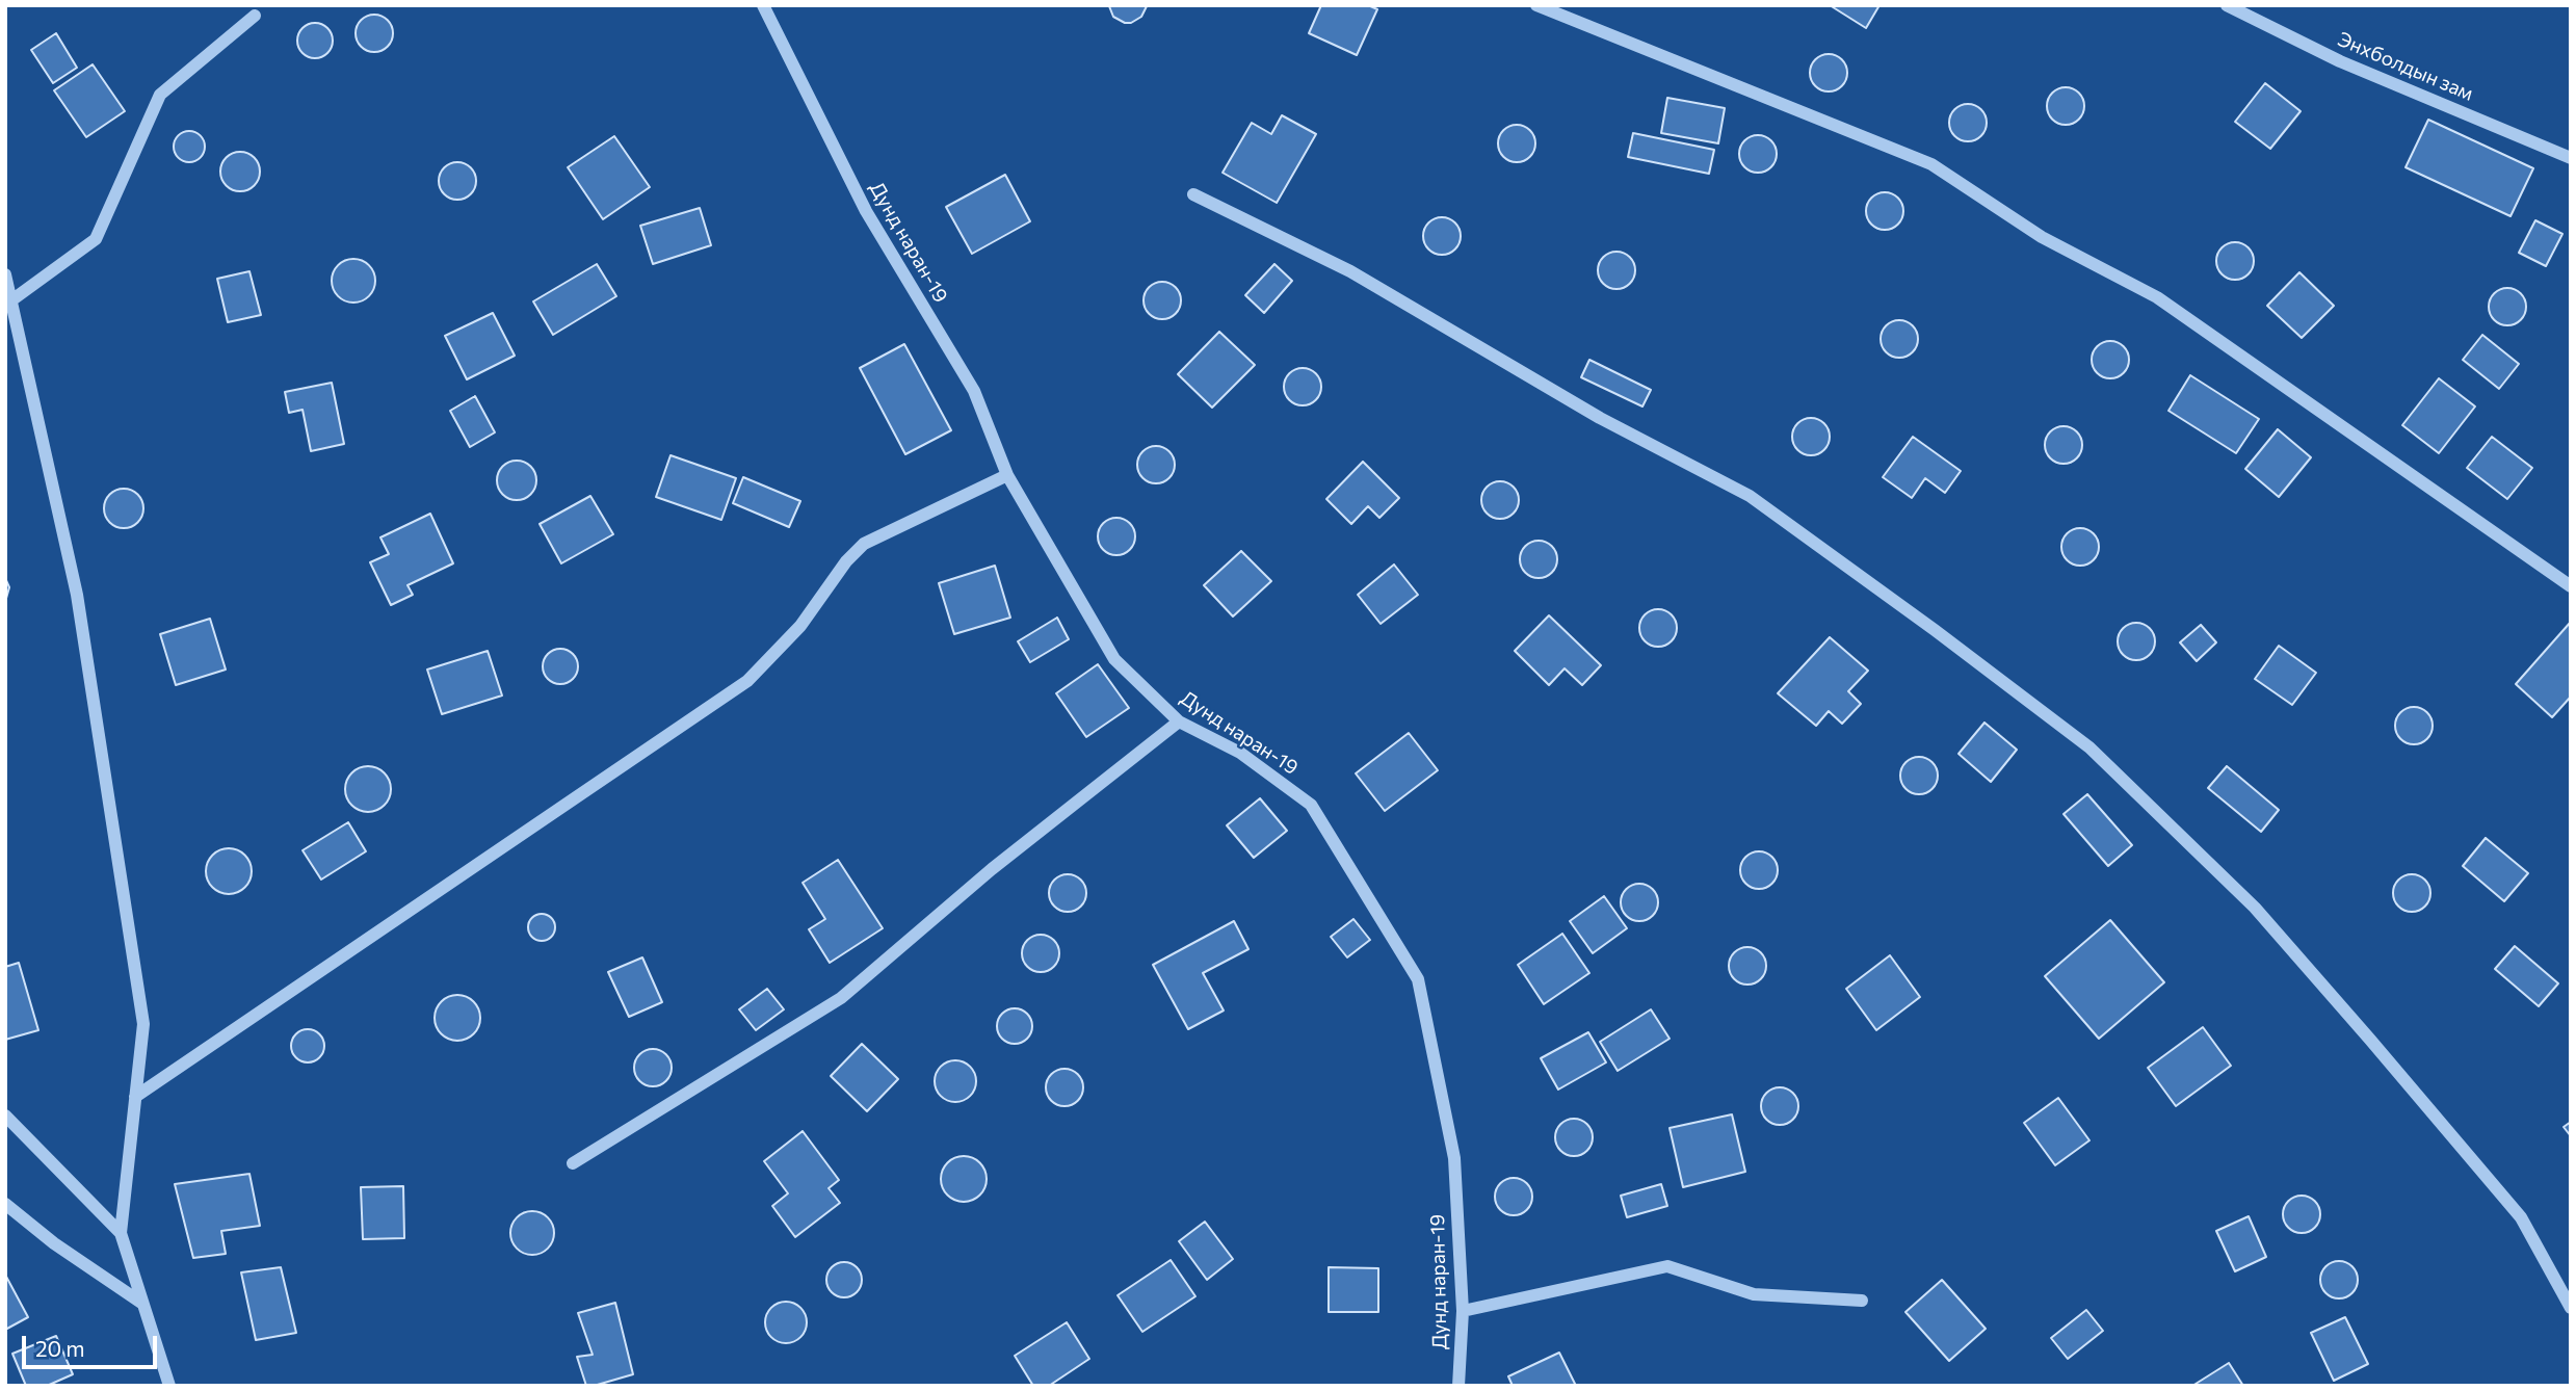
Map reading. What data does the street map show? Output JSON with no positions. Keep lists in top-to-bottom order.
{
  "streets": {
    "street": ["Энхболдын зам", "Дунд наран-19"]
  },
  "scale_bar": "20 m"
}
